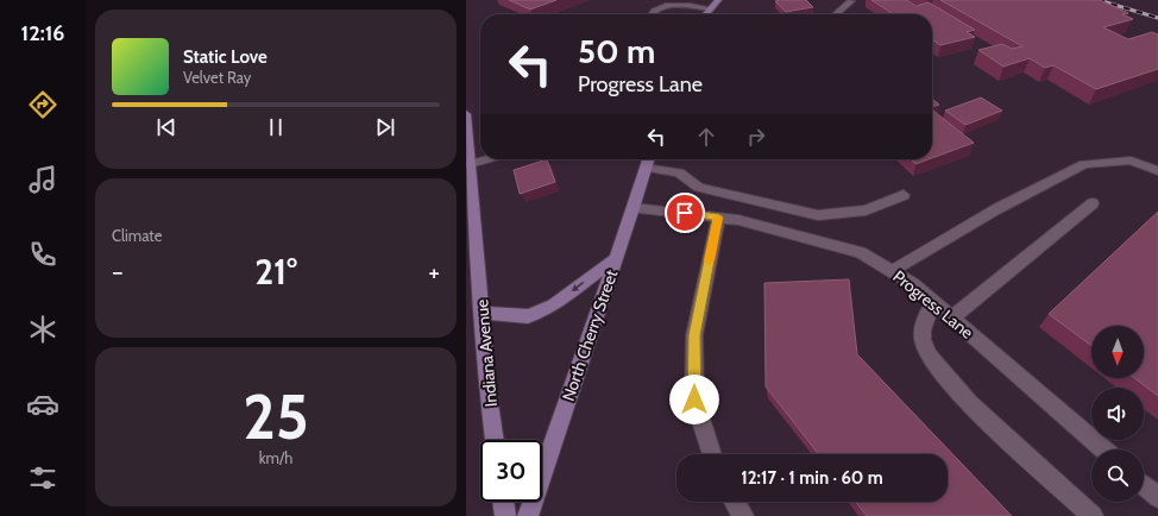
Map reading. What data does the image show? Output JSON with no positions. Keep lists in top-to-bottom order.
{
  "streets": {
    "main road": ["North Cherry Street", "Indiana Avenue"],
    "street": ["Progress Lane"]
  },
  "crossings": [
    ["Progress Lane", "North Cherry Street"]
  ],
  "north": "bottom",
  "page": {
    "tabs": "12:16",
    "turn": ["50 m", "Progress Lane"],
    "song": ["Static Love", "Velvet Ray"],
    "tile": [
      "Climate",
      ["25", "km/h"]
    ],
    "heat": ["−", "21°", "+"],
    "limit": "30",
    "trip": "12:17 · 1 min · 60 m"
  }
}
